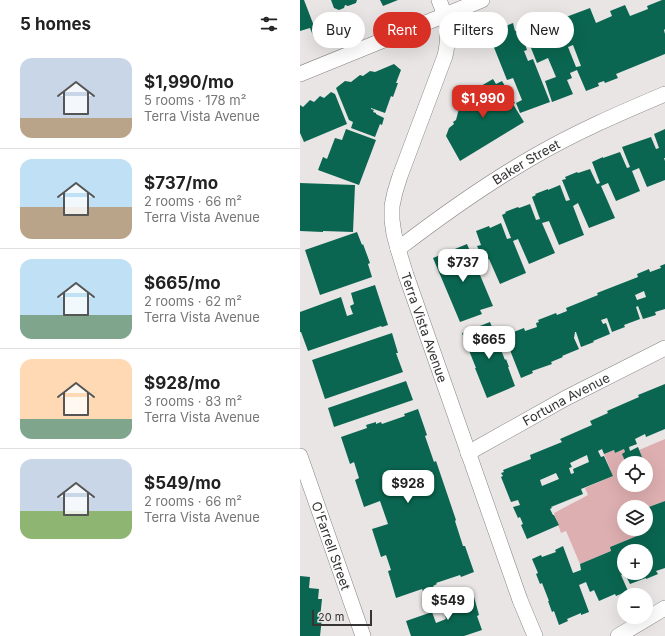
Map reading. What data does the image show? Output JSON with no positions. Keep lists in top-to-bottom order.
{
  "streets": {
    "street": [
      "Baker Street",
      "Terra Vista Avenue",
      "Fortuna Avenue",
      "O'Farrell Street"
    ]
  },
  "crossings": [
    ["Baker Street", "Terra Vista Avenue"],
    ["Terra Vista Avenue", "Fortuna Avenue"]
  ],
  "scale_bar": "20 m",
  "page": {
    "heading": "5 homes",
    "chip": [
      "Buy",
      "Rent",
      "Filters",
      "New"
    ],
    "list": [
      {
        "name": "$1,990/mo",
        "note": "5 rooms · 178 m² · Terra Vista Avenue"
      },
      {
        "name": "$737/mo",
        "note": "2 rooms · 66 m² · Terra Vista Avenue"
      },
      {
        "name": "$665/mo",
        "note": "2 rooms · 62 m² · Terra Vista Avenue"
      },
      {
        "name": "$928/mo",
        "note": "3 rooms · 83 m² · Terra Vista Avenue"
      },
      {
        "name": "$549/mo",
        "note": "2 rooms · 66 m² · Terra Vista Avenue"
      }
    ],
    "price": [
      "$1,990",
      "$737",
      "$665",
      "$928",
      "$549"
    ],
    "map_buttons": ["+", "−"],
    "scale": "20 m"
  }
}
